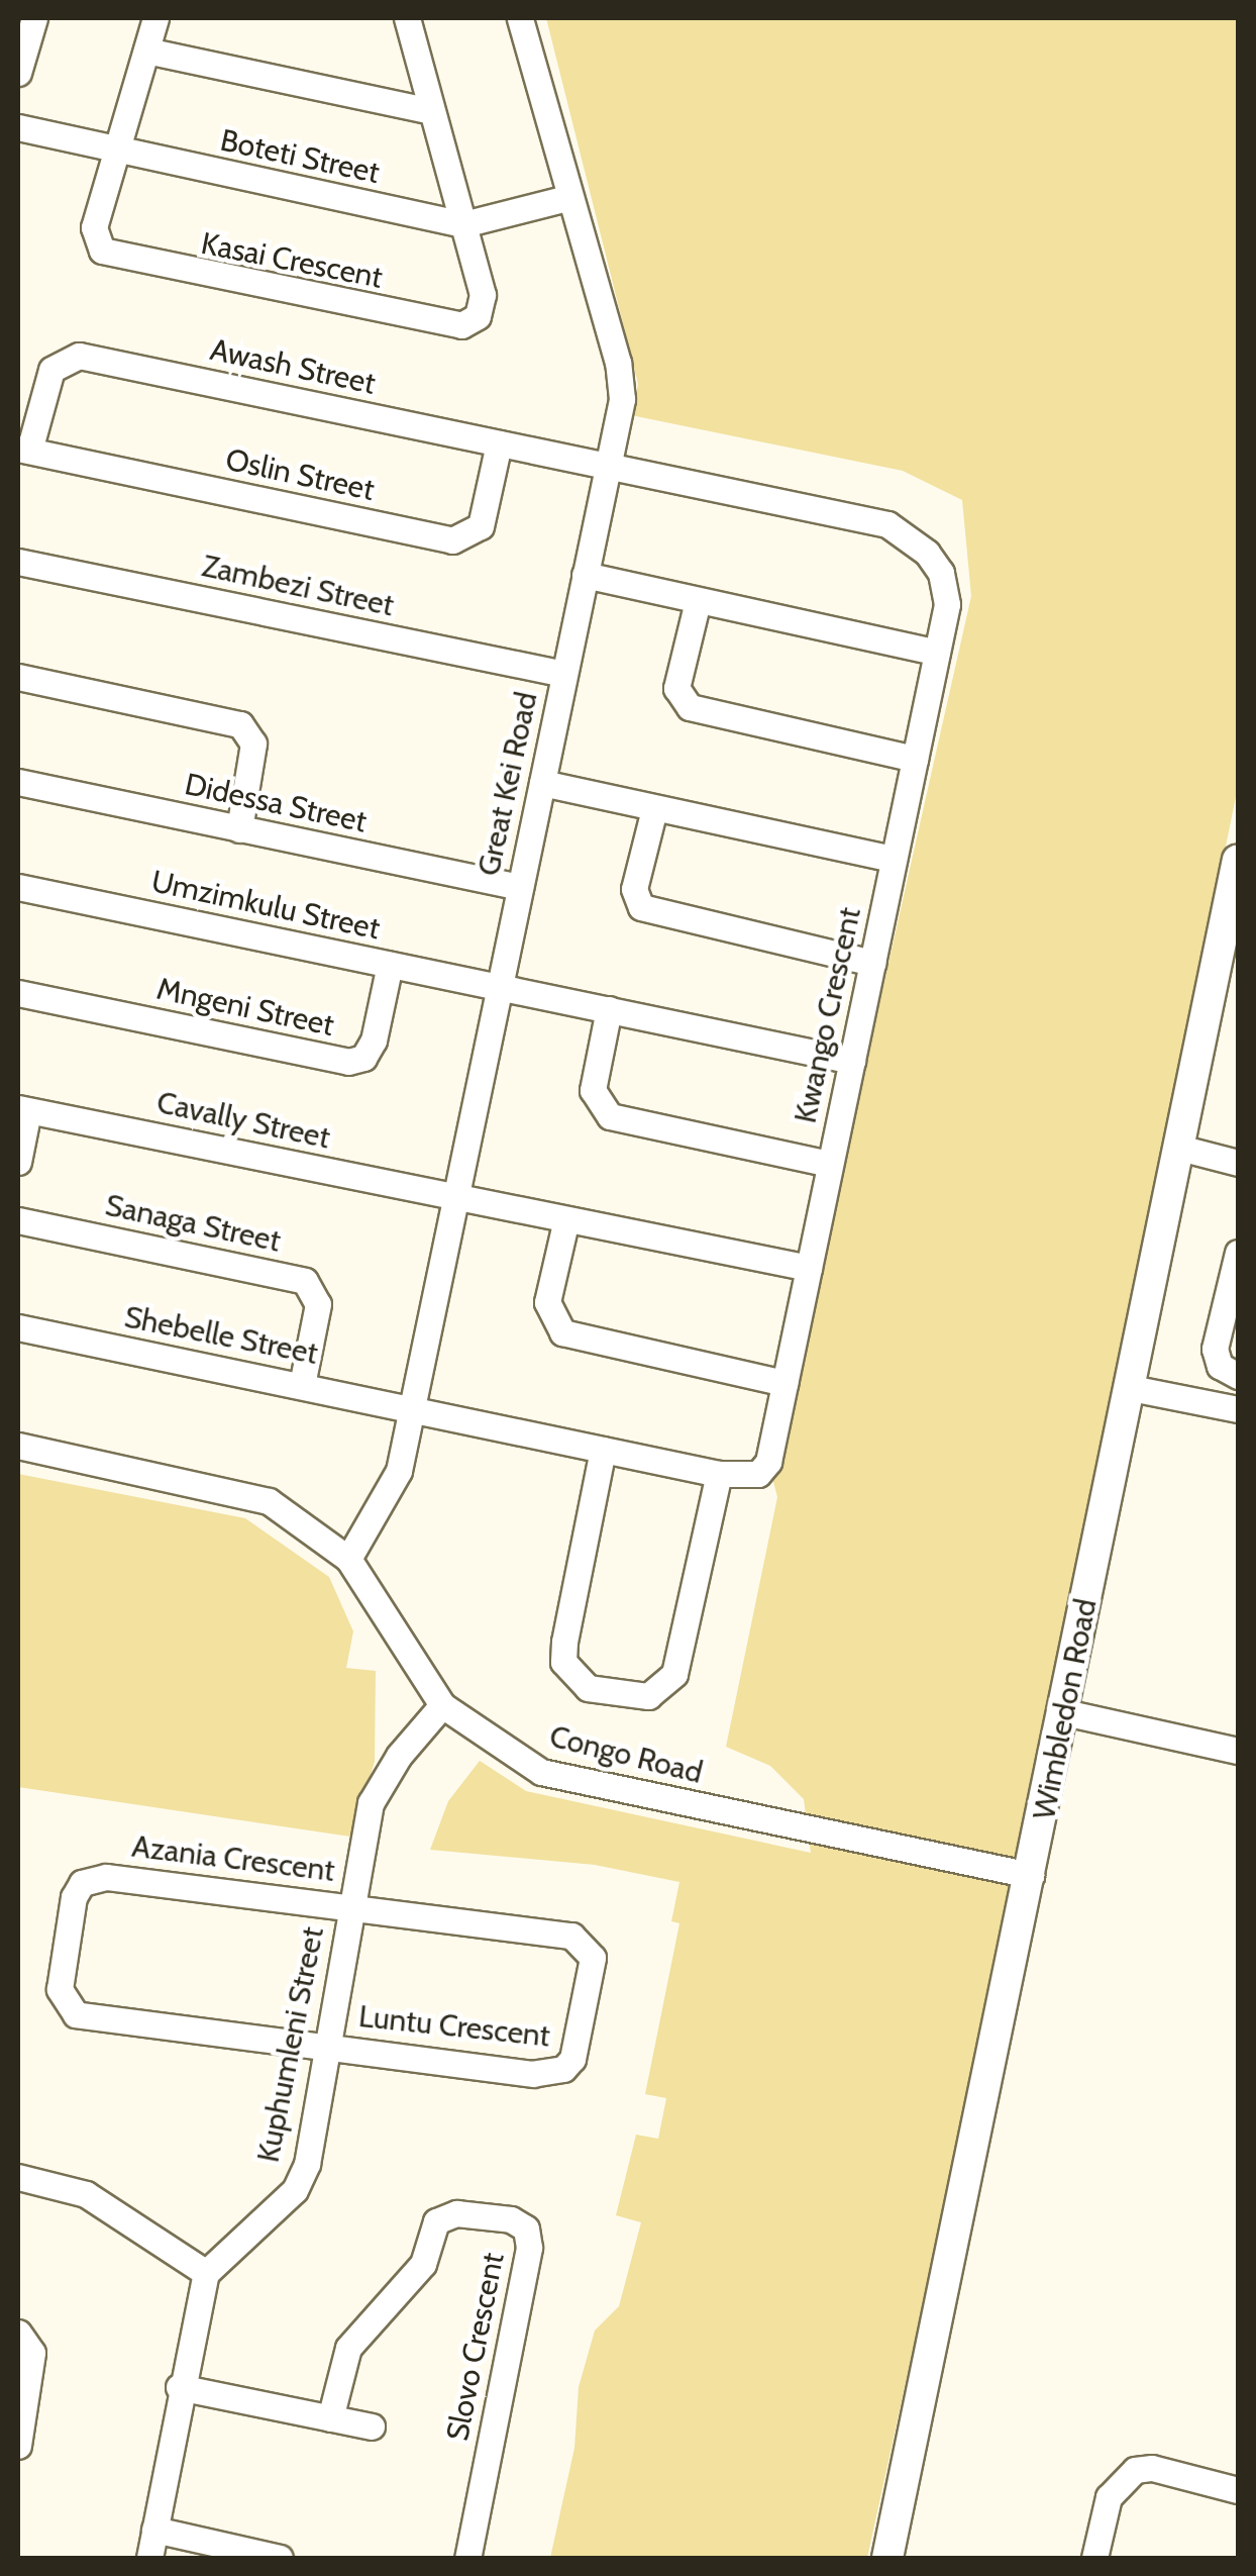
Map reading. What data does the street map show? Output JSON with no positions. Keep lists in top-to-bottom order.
{
  "streets": {
    "main road": ["Wimbledon Road"],
    "street": [
      "Boteti Street",
      "Kasai Crescent",
      "Awash Street",
      "Oslin Street",
      "Zambezi Street",
      "Great Kei Road",
      "Didessa Street",
      "Umzimkulu Street",
      "Mngeni Street",
      "Kwango Crescent",
      "Cavally Street",
      "Sanaga Street",
      "Shebelle Street",
      "Congo Road",
      "Azania Crescent",
      "Luntu Crescent",
      "Kuphumleni Street",
      "Slovo Crescent"
    ]
  },
  "crossings": [
    ["Boteti Street", "Kasai Crescent"],
    ["Boteti Street", "Great Kei Road"],
    ["Awash Street", "Oslin Street"],
    ["Awash Street", "Great Kei Road"],
    ["Awash Street", "Kwango Crescent"],
    ["Zambezi Street", "Great Kei Road"],
    ["Great Kei Road", "Didessa Street"],
    ["Great Kei Road", "Umzimkulu Street"],
    ["Great Kei Road", "Kwango Crescent"],
    ["Great Kei Road", "Cavally Street"],
    ["Great Kei Road", "Shebelle Street"],
    ["Great Kei Road", "Congo Road"],
    ["Umzimkulu Street", "Mngeni Street"],
    ["Umzimkulu Street", "Kwango Crescent"],
    ["Kwango Crescent", "Cavally Street"],
    ["Kwango Crescent", "Shebelle Street"],
    ["Sanaga Street", "Shebelle Street"],
    ["Wimbledon Road", "Congo Road"],
    ["Congo Road", "Kuphumleni Street"],
    ["Azania Crescent", "Luntu Crescent"],
    ["Azania Crescent", "Kuphumleni Street"],
    ["Luntu Crescent", "Kuphumleni Street"]
  ]
}
